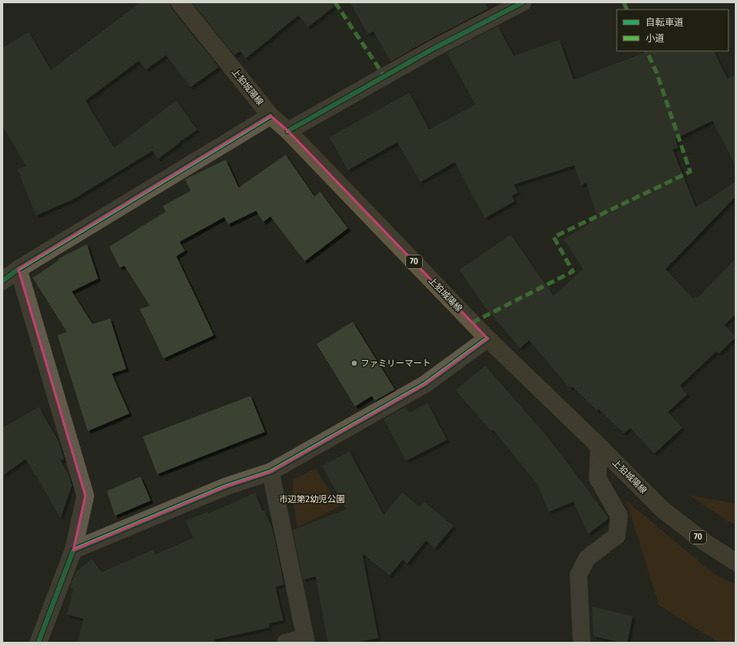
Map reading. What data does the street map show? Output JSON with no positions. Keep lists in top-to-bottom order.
{
  "streets": {
    "main road": ["上狛城陽線", "70"]
  },
  "parks": ["市辺第2幼児公園"],
  "places": ["ファミリーマート"],
  "legend": ["自転車道", "小道"]
}
